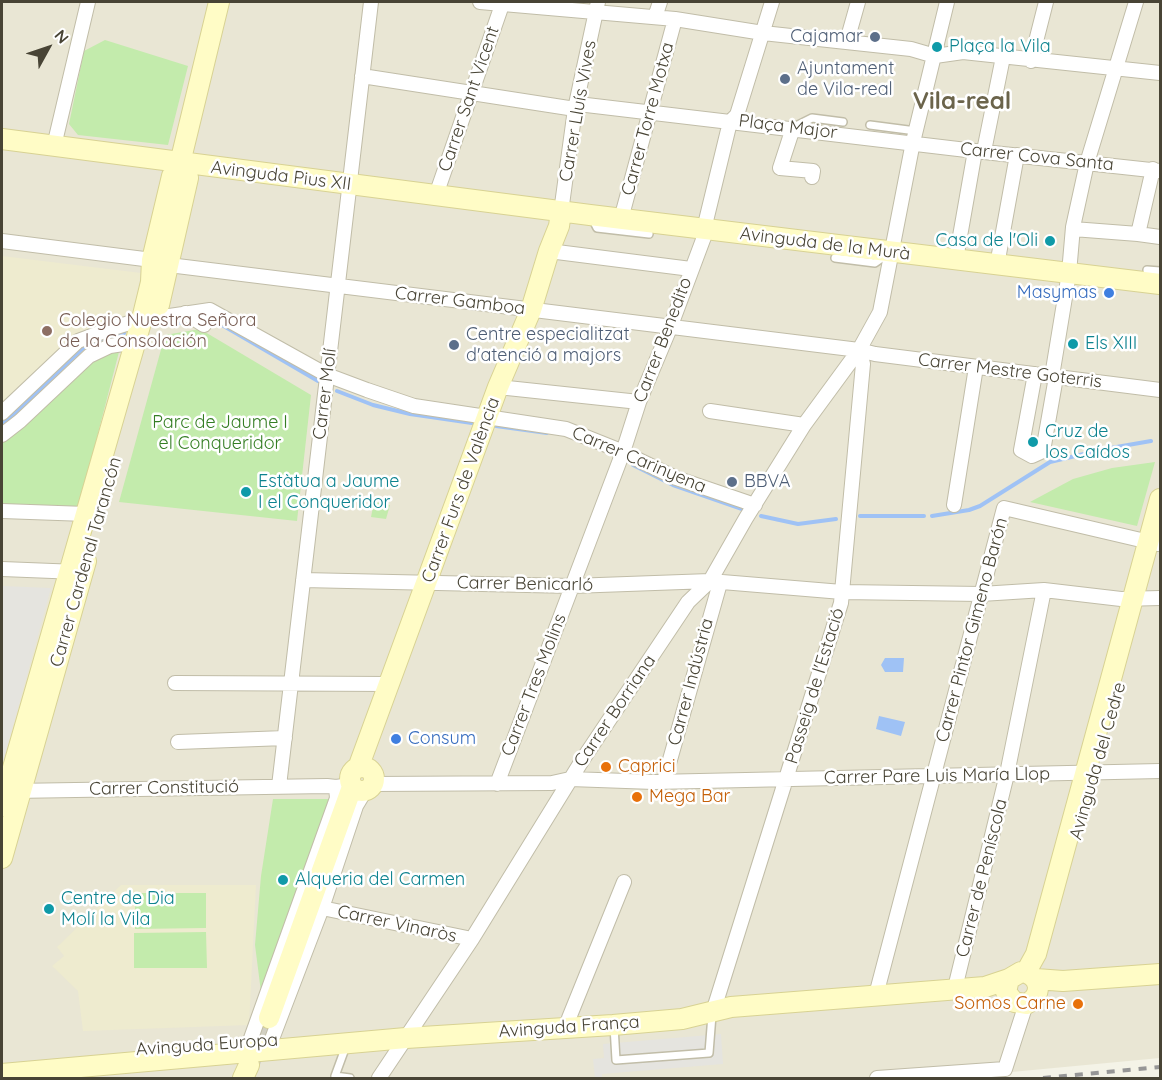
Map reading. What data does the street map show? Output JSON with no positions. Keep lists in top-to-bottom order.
{
  "streets": {
    "main road": [
      "Avinguda Pius XII",
      "Avinguda de la Murà",
      "Carrer Furs de València",
      "Carrer Cardenal Tarancón",
      "Avinguda del Cedre",
      "Avinguda França",
      "Avinguda Europa"
    ],
    "street": [
      "Carrer Sant Vicent",
      "Carrer Lluís Vives",
      "Carrer Torre Motxa",
      "Plaça Major",
      "Carrer Cova Santa",
      "Carrer Gamboa",
      "Carrer Benedito",
      "Carrer Mestre Goterris",
      "Carrer Molí",
      "Carrer Carinyena",
      "Carrer Benicarló",
      "Carrer Pintor Gimeno Barón",
      "Carrer Indústria",
      "Carrer Tres Molins",
      "Passeig de l'Estació",
      "Carrer Borriana",
      "Carrer Pare Luis María Llop",
      "Carrer Constitució",
      "Carrer de Peníscola",
      "Carrer Vinaròs"
    ]
  },
  "crossings": [
    ["Carrer Sant Vicent", "Avinguda Pius XII"],
    ["Carrer Lluís Vives", "Avinguda Pius XII"],
    ["Carrer Lluís Vives", "Avinguda de la Murà"],
    ["Carrer Lluís Vives", "Carrer Furs de València"],
    ["Carrer Torre Motxa", "Avinguda de la Murà"],
    ["Plaça Major", "Carrer Cova Santa"],
    ["Plaça Major", "Carrer Benedito"],
    ["Plaça Major", "Carrer Borriana"],
    ["Carrer Cova Santa", "Carrer Borriana"],
    ["Avinguda Pius XII", "Avinguda de la Murà"],
    ["Avinguda Pius XII", "Carrer Molí"],
    ["Avinguda Pius XII", "Carrer Furs de València"],
    ["Avinguda Pius XII", "Carrer Cardenal Tarancón"],
    ["Avinguda de la Murà", "Carrer Benedito"],
    ["Avinguda de la Murà", "Carrer Furs de València"],
    ["Avinguda de la Murà", "Carrer Borriana"],
    ["Carrer Gamboa", "Carrer Benedito"],
    ["Carrer Gamboa", "Carrer Mestre Goterris"],
    ["Carrer Gamboa", "Carrer Molí"],
    ["Carrer Gamboa", "Carrer Furs de València"],
    ["Carrer Gamboa", "Carrer Cardenal Tarancón"],
    ["Carrer Gamboa", "Passeig de l'Estació"],
    ["Carrer Gamboa", "Carrer Borriana"],
    ["Carrer Benedito", "Carrer Carinyena"],
    ["Carrer Benedito", "Carrer Tres Molins"],
    ["Carrer Mestre Goterris", "Passeig de l'Estació"],
    ["Carrer Mestre Goterris", "Carrer Borriana"],
    ["Carrer Molí", "Carrer Carinyena"],
    ["Carrer Molí", "Carrer Benicarló"],
    ["Carrer Molí", "Carrer Constitució"],
    ["Carrer Carinyena", "Carrer Furs de València"],
    ["Carrer Carinyena", "Carrer Cardenal Tarancón"],
    ["Carrer Carinyena", "Carrer Tres Molins"],
    ["Carrer Carinyena", "Carrer Borriana"],
    ["Carrer Furs de València", "Carrer Benicarló"],
    ["Carrer Furs de València", "Carrer Constitució"],
    ["Carrer Cardenal Tarancón", "Carrer Constitució"],
    ["Carrer Benicarló", "Carrer Pintor Gimeno Barón"],
    ["Carrer Benicarló", "Carrer Indústria"],
    ["Carrer Benicarló", "Carrer Tres Molins"],
    ["Carrer Benicarló", "Passeig de l'Estació"],
    ["Carrer Benicarló", "Carrer Borriana"],
    ["Carrer Benicarló", "Avinguda del Cedre"],
    ["Carrer Benicarló", "Carrer de Peníscola"],
    ["Carrer Pintor Gimeno Barón", "Avinguda del Cedre"],
    ["Carrer Pintor Gimeno Barón", "Carrer Pare Luis María Llop"],
    ["Carrer Pintor Gimeno Barón", "Avinguda França"],
    ["Carrer Indústria", "Carrer Borriana"],
    ["Carrer Indústria", "Carrer Pare Luis María Llop"],
    ["Carrer Tres Molins", "Carrer Constitució"],
    ["Passeig de l'Estació", "Carrer Borriana"],
    ["Passeig de l'Estació", "Carrer Pare Luis María Llop"],
    ["Passeig de l'Estació", "Avinguda França"],
    ["Carrer Borriana", "Carrer Pare Luis María Llop"],
    ["Carrer Borriana", "Carrer Constitució"],
    ["Carrer Borriana", "Carrer Vinaròs"],
    ["Carrer Borriana", "Avinguda França"],
    ["Carrer Borriana", "Avinguda Europa"],
    ["Avinguda del Cedre", "Carrer Pare Luis María Llop"],
    ["Avinguda del Cedre", "Avinguda França"],
    ["Carrer Pare Luis María Llop", "Carrer Constitució"],
    ["Carrer Pare Luis María Llop", "Carrer de Peníscola"],
    ["Carrer de Peníscola", "Avinguda França"],
    ["Avinguda França", "Avinguda Europa"]
  ],
  "districts": ["Vila-real"],
  "parks": ["Parc de Jaume I el Conqueridor"],
  "places": [
    "Cajamar",
    "Plaça la Vila",
    "Ajuntament de Vila-real",
    "Casa de l'Oli",
    "Masymas",
    "Colegio Nuestra Señora de la Consolación",
    "Els XIII",
    "Centre especialitzat d'atenció a majors",
    "Cruz de los Caídos",
    "BBVA",
    "Estàtua a Jaume I el Conqueridor",
    "Consum",
    "Caprici",
    "Mega Bar",
    "Alqueria del Carmen",
    "Centre de Dia Molí la Vila",
    "Somos Carne"
  ],
  "north": "top right"
}
